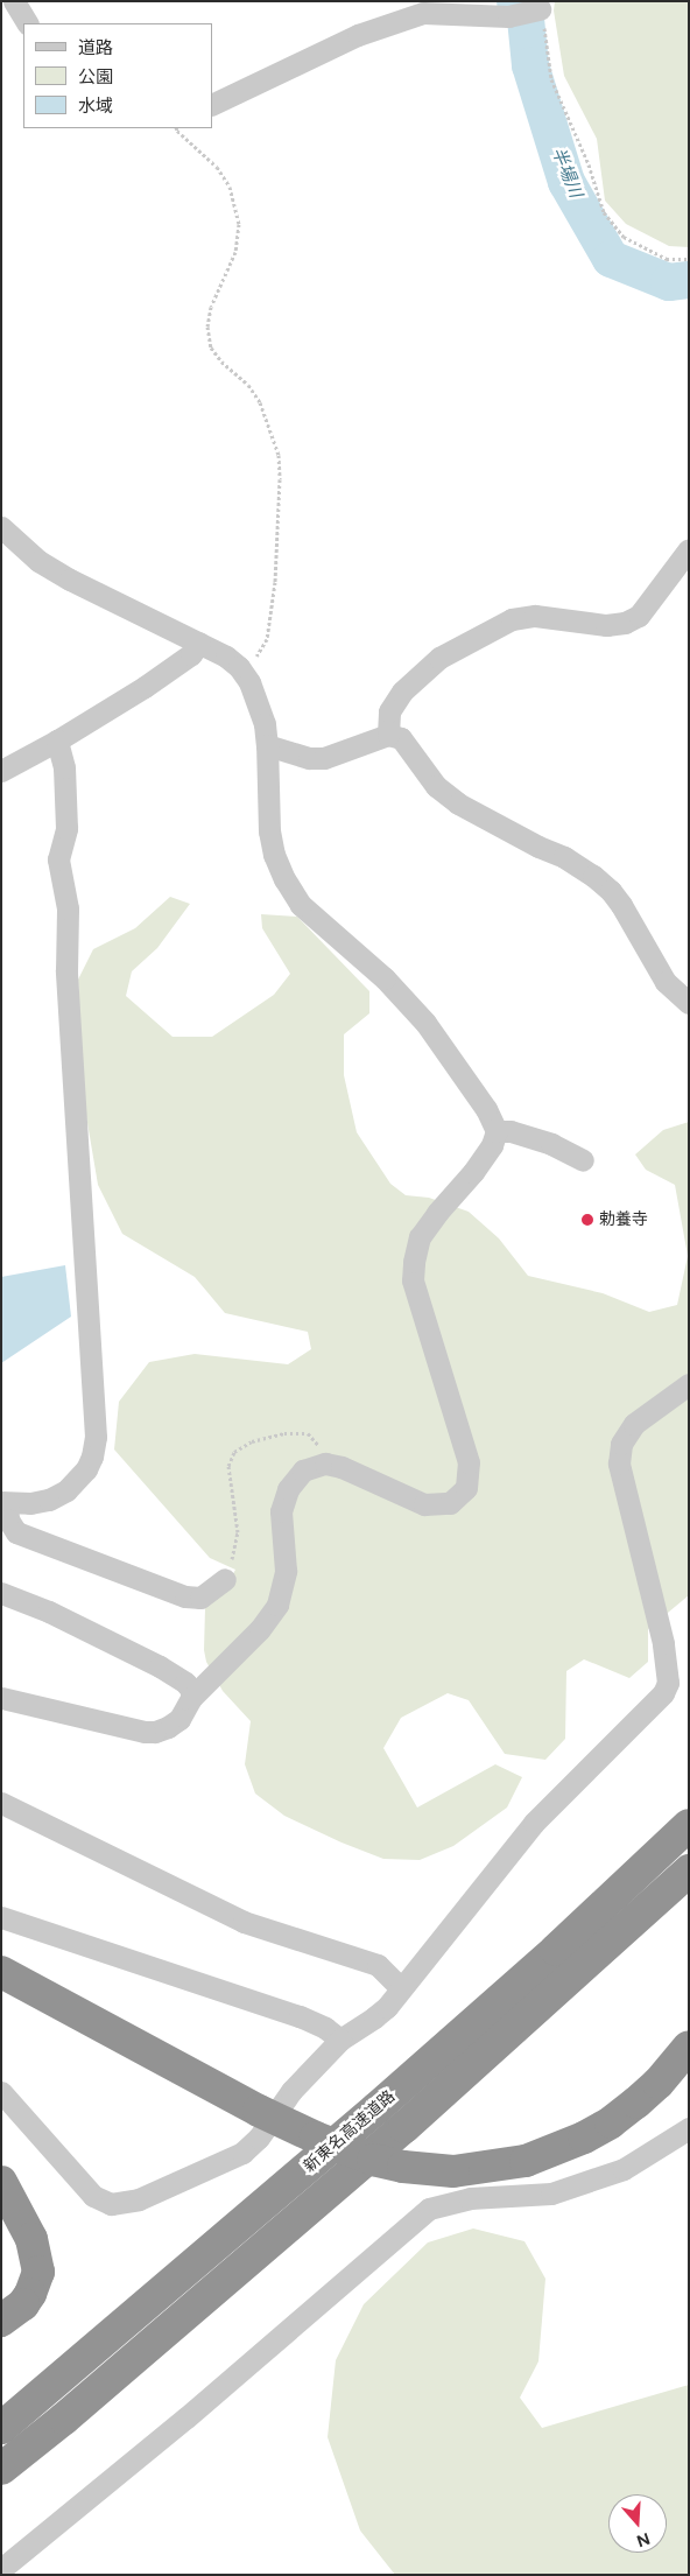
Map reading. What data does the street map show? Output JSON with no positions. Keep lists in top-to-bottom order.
{
  "streets": {
    "highway": ["新東名高速道路"]
  },
  "water": ["半場川"],
  "places": ["勅養寺"],
  "legend": ["道路", "公園", "水域"],
  "north": "bottom"
}
